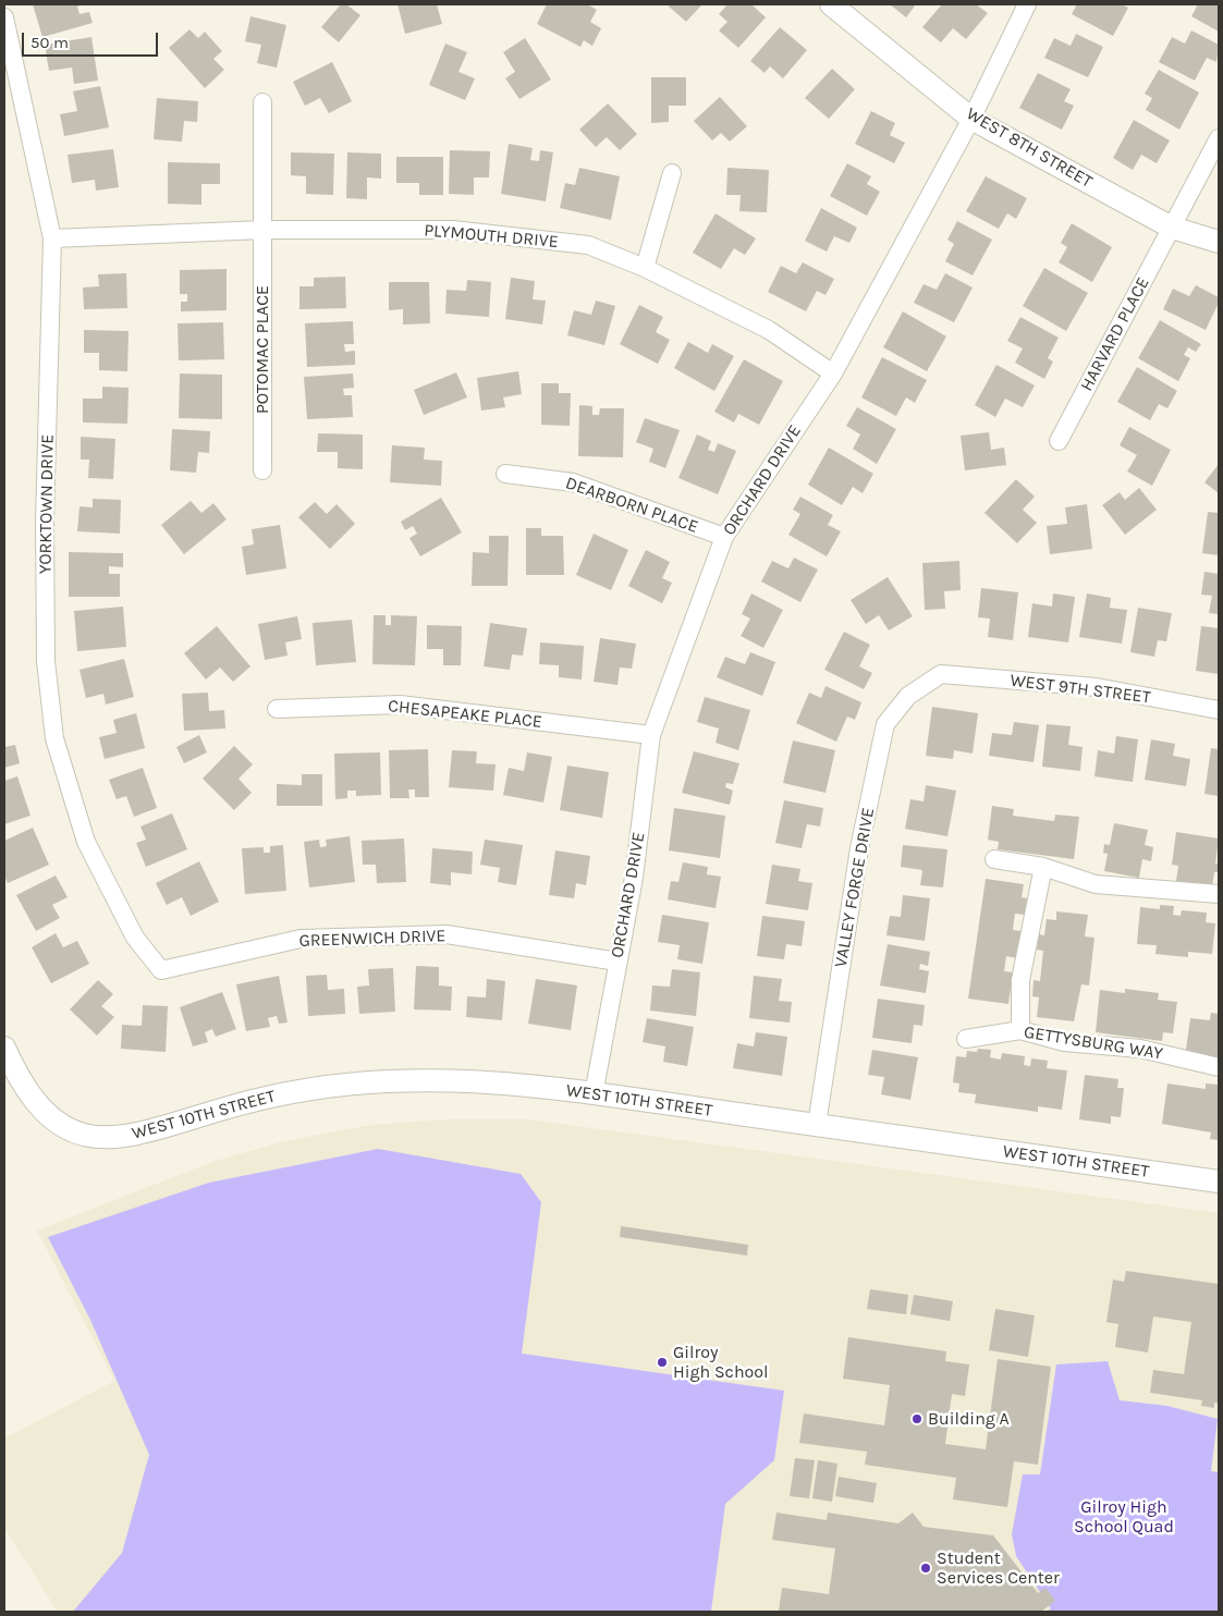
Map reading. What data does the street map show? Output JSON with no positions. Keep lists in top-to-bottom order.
{
  "streets": {
    "street": [
      "WEST 8TH STREET",
      "PLYMOUTH DRIVE",
      "HARVARD PLACE",
      "POTOMAC PLACE",
      "ORCHARD DRIVE",
      "YORKTOWN DRIVE",
      "DEARBORN PLACE",
      "WEST 9TH STREET",
      "CHESAPEAKE PLACE",
      "VALLEY FORGE DRIVE",
      "GREENWICH DRIVE",
      "GETTYSBURG WAY",
      "WEST 10TH STREET"
    ]
  },
  "crossings": [
    ["WEST 8TH STREET", "HARVARD PLACE"],
    ["WEST 8TH STREET", "ORCHARD DRIVE"],
    ["PLYMOUTH DRIVE", "POTOMAC PLACE"],
    ["PLYMOUTH DRIVE", "ORCHARD DRIVE"],
    ["PLYMOUTH DRIVE", "YORKTOWN DRIVE"],
    ["ORCHARD DRIVE", "DEARBORN PLACE"],
    ["ORCHARD DRIVE", "CHESAPEAKE PLACE"],
    ["ORCHARD DRIVE", "GREENWICH DRIVE"],
    ["ORCHARD DRIVE", "WEST 10TH STREET"],
    ["YORKTOWN DRIVE", "GREENWICH DRIVE"],
    ["WEST 9TH STREET", "VALLEY FORGE DRIVE"],
    ["VALLEY FORGE DRIVE", "WEST 10TH STREET"]
  ],
  "parks": ["Gilroy High School Quad"],
  "places": ["Gilroy High School", "Building A", "Student Services Center"],
  "scale_bar": "50 m"
}
